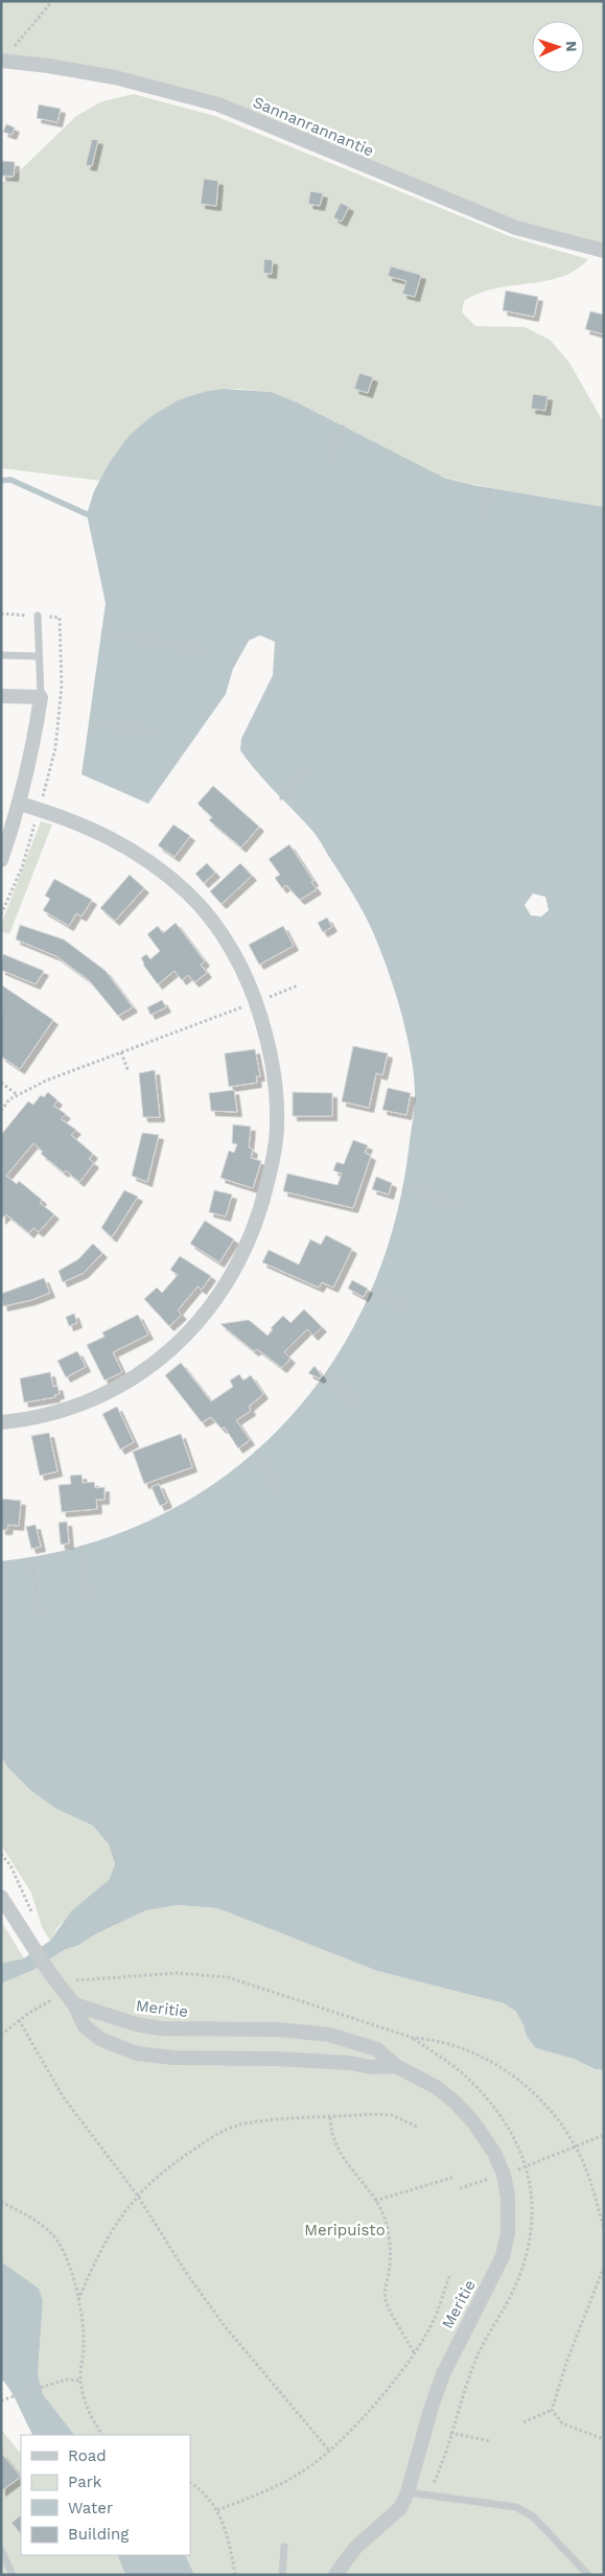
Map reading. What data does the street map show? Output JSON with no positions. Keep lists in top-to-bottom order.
{
  "streets": {
    "street": ["Sannanrannantie", "Meritie"]
  },
  "parks": ["Meripuisto"],
  "legend": [
    "Road",
    "Park",
    "Water",
    "Building"
  ],
  "north": "right"
}
